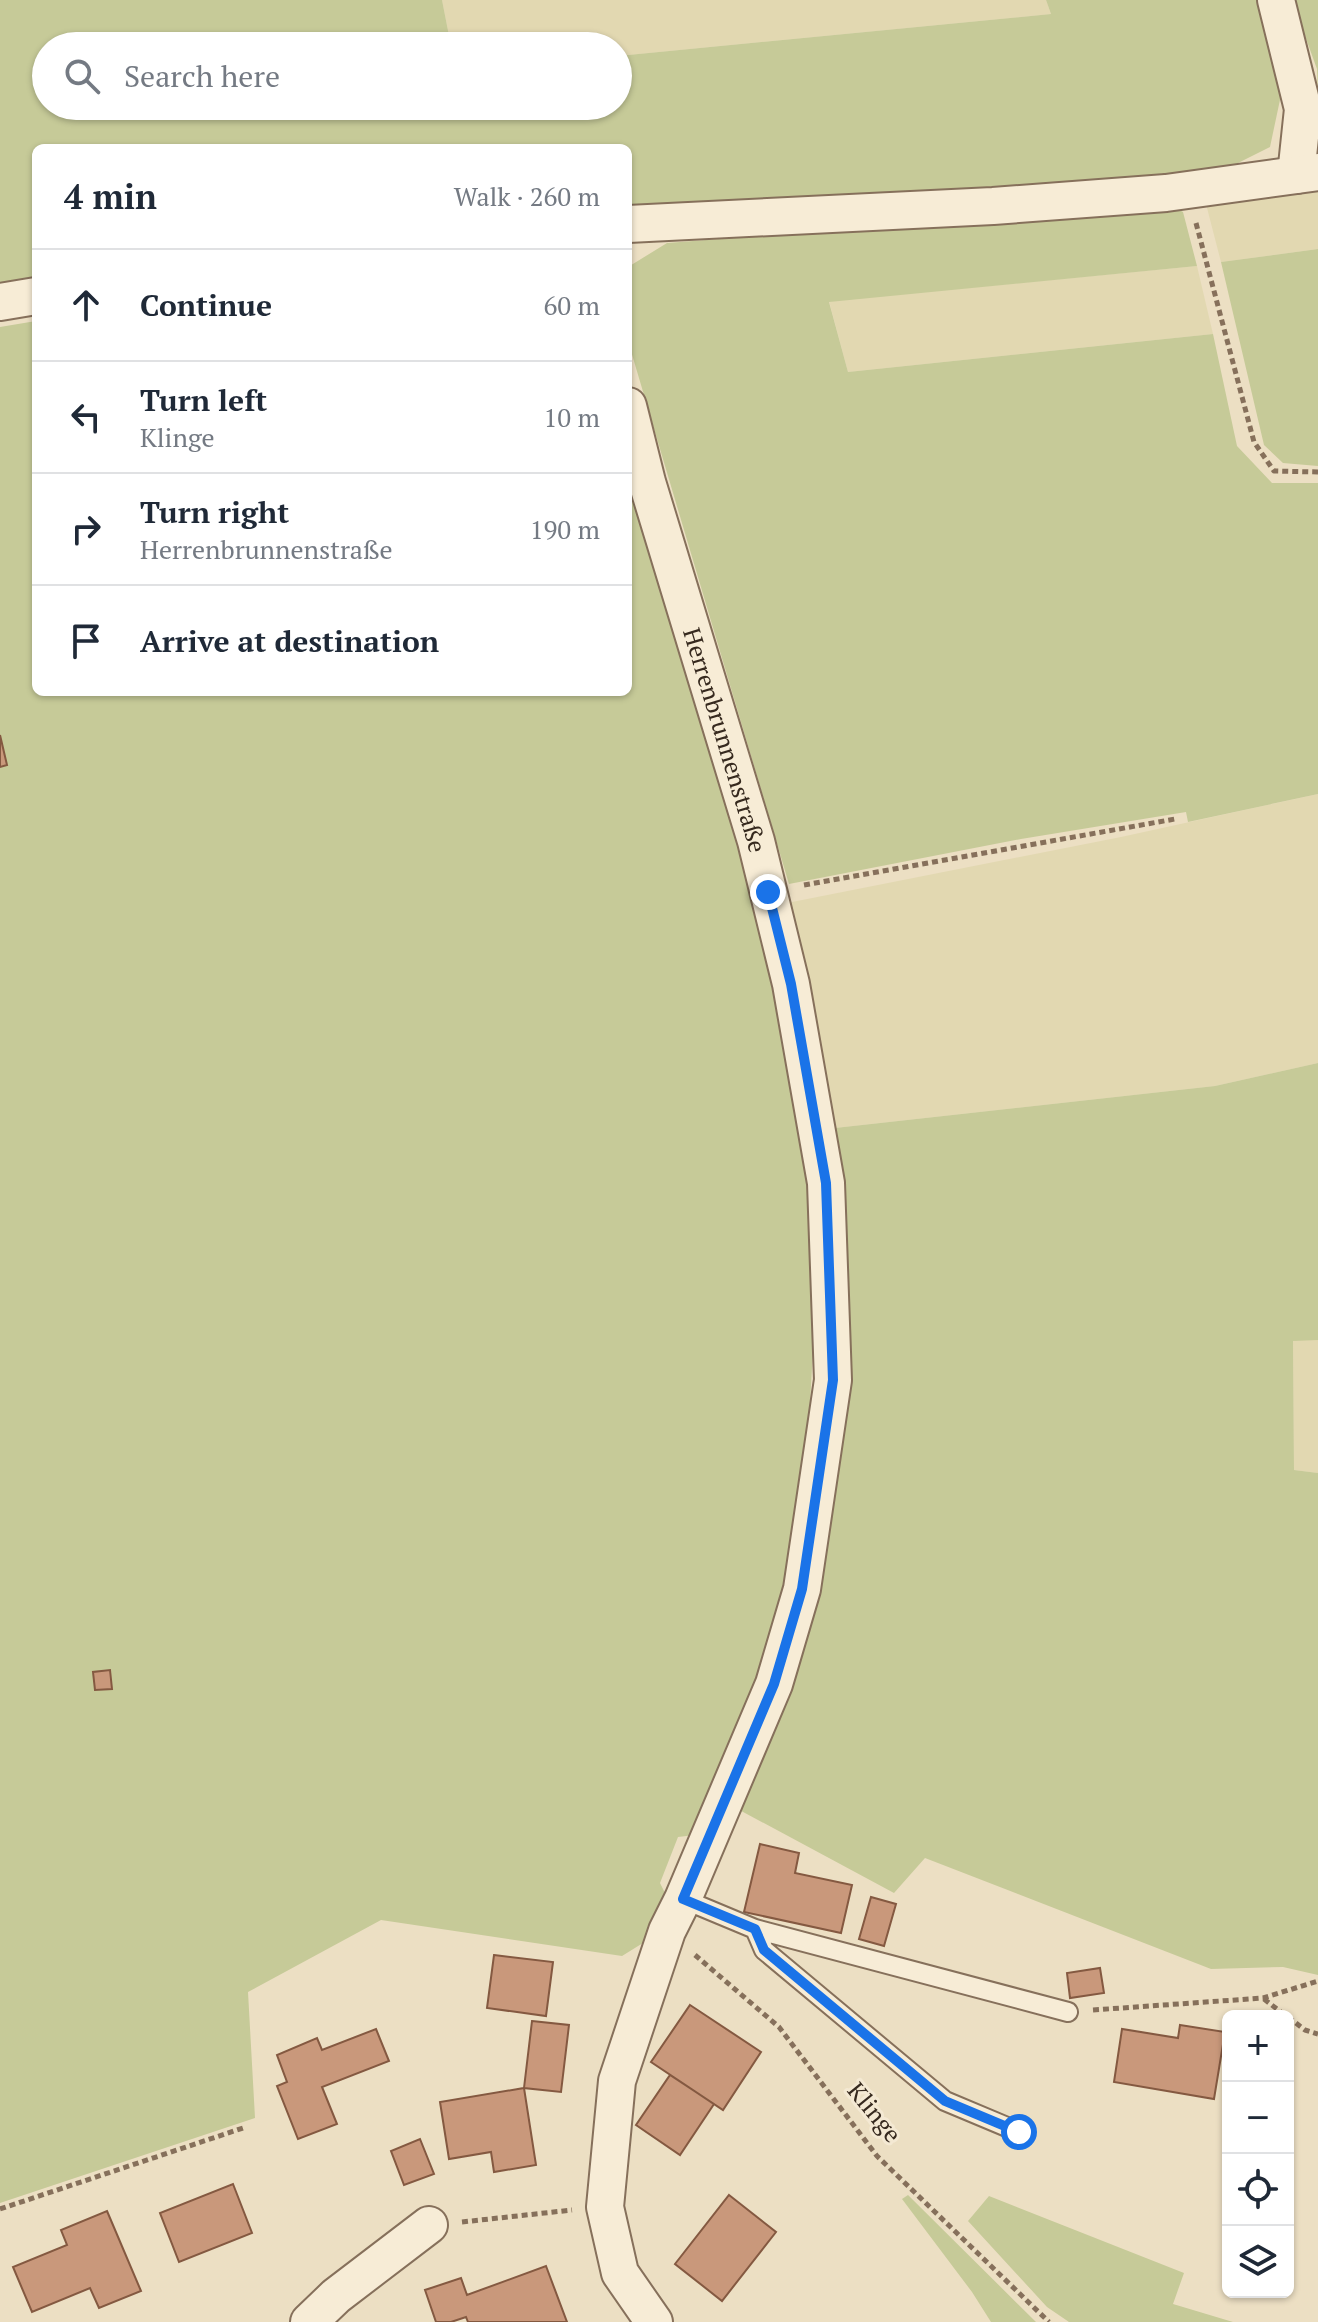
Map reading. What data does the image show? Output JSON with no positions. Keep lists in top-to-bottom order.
{
  "streets": {
    "street": ["Herrenbrunnenstraße"],
    "path": ["Klinge"]
  },
  "crossings": [
    ["Herrenbrunnenstraße", "Klinge"]
  ],
  "page": {
    "search": "Search here",
    "heading": ["4 min", "Walk · 260 m"],
    "list": [
      ["Continue", "60 m"],
      ["Turn left", "Klinge", "10 m"],
      ["Turn right", "Herrenbrunnenstraße", "190 m"],
      "Arrive at destination"
    ],
    "map_buttons": ["+", "−"]
  }
}
